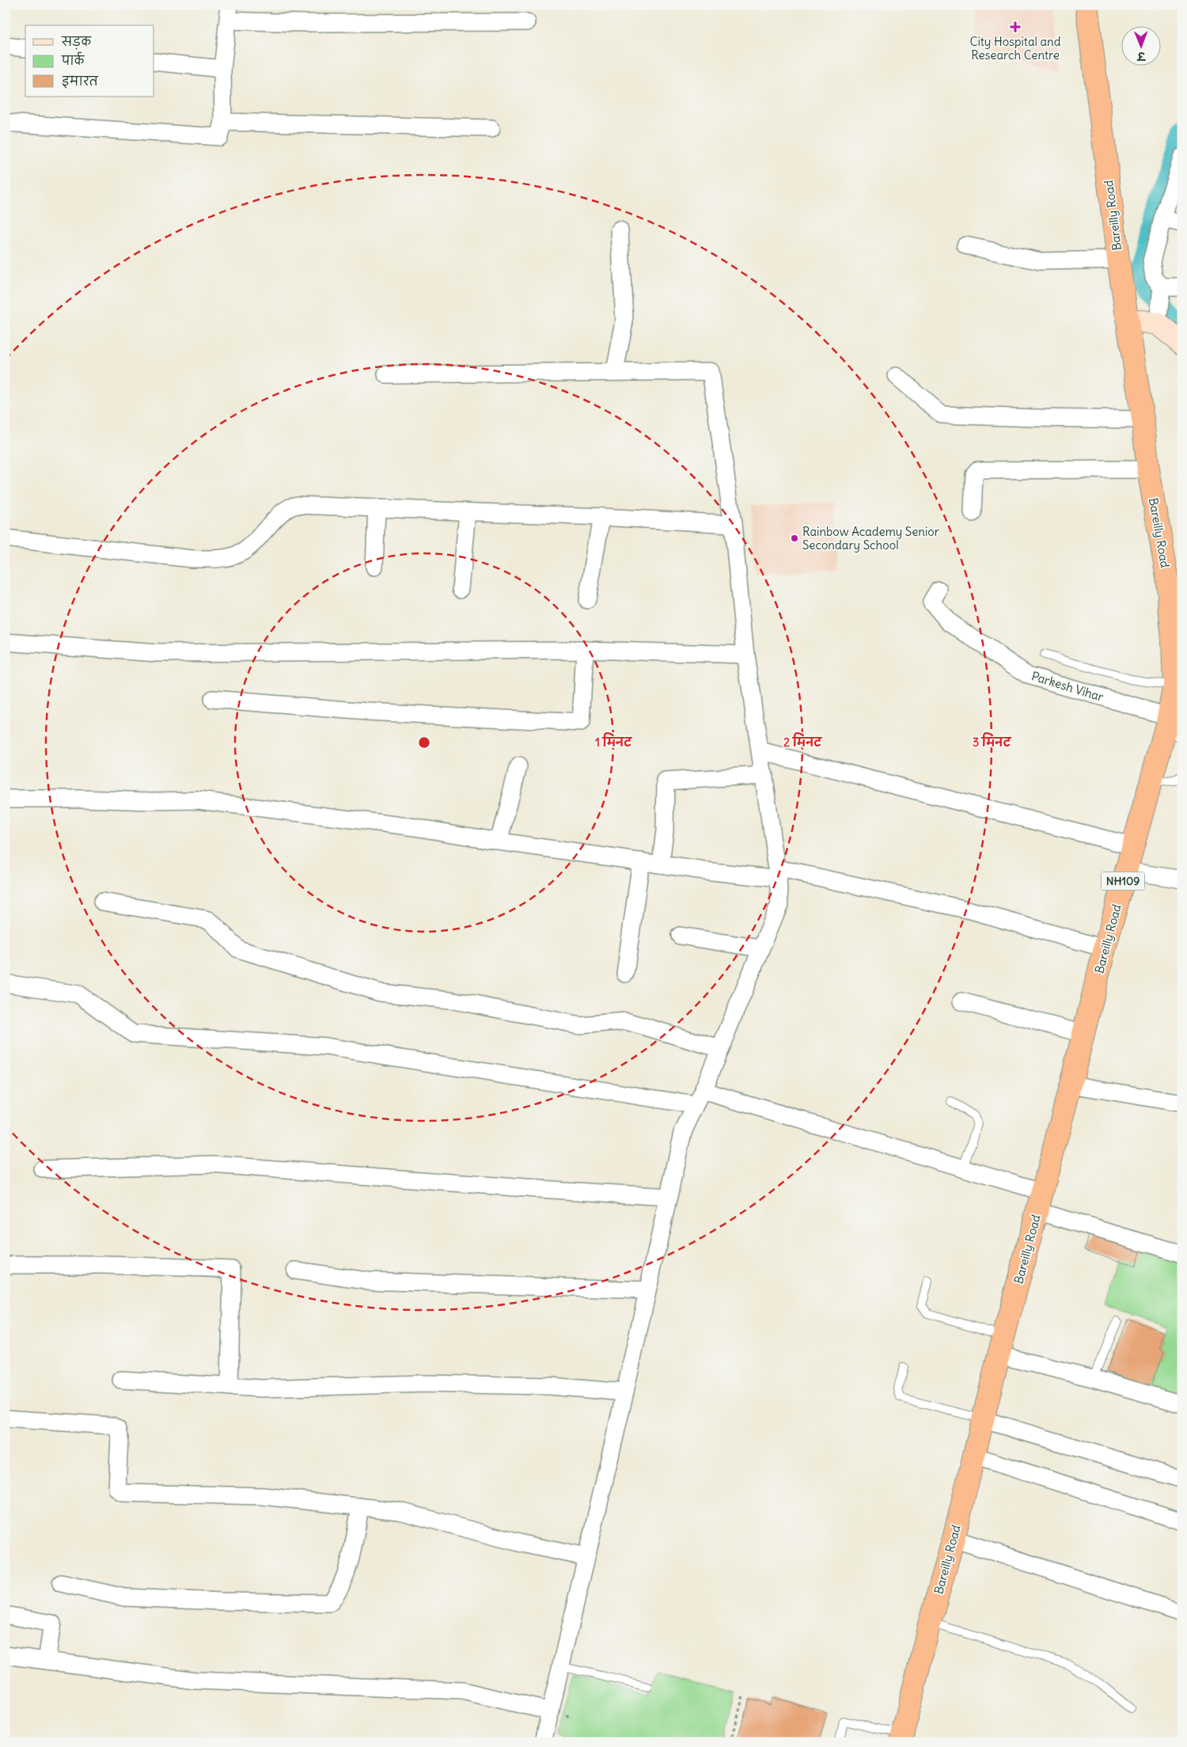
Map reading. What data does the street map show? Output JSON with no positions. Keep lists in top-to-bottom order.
{
  "streets": {
    "highway": ["Bareilly Road", "NH109"],
    "street": ["Parkesh Vihar"]
  },
  "crossings": [
    ["Bareilly Road", "Parkesh Vihar"]
  ],
  "places": {
    "health": ["City Hospital and Research Centre"],
    "other": ["Rainbow Academy Senior Secondary School"]
  },
  "legend": ["सड़क", "पार्क", "इमारत"],
  "north": "bottom",
  "rings": ["1 मिनट", "2 मिनट", "3 मिनट"]
}
